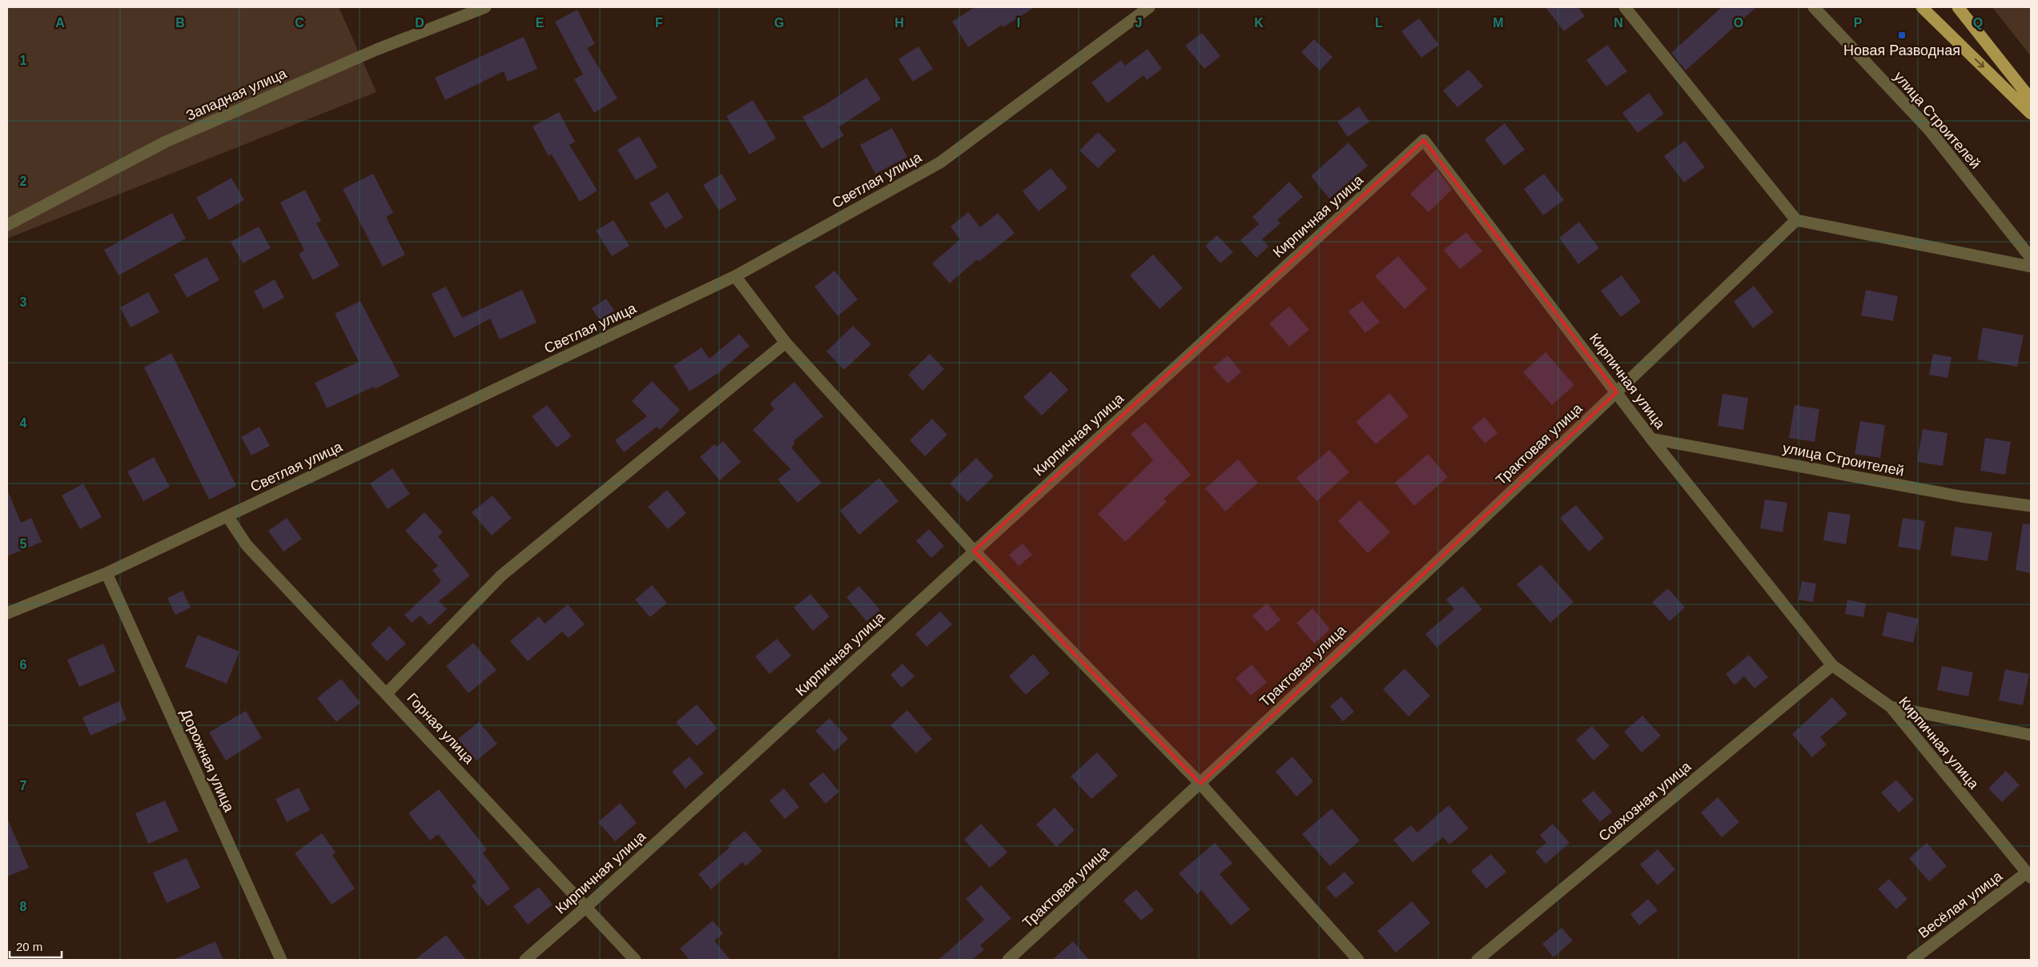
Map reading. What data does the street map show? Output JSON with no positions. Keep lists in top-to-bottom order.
{
  "streets": {
    "street": [
      "Западная улица",
      "улица Строителей",
      "Светлая улица",
      "Кирпичная улица",
      "Трактовая улица",
      "Горная улица",
      "Дорожная улица",
      "Совхозная улица",
      "Весёлая улица"
    ]
  },
  "crossings": [
    ["улица Строителей", "Кирпичная улица"],
    ["Светлая улица", "Горная улица"],
    ["Светлая улица", "Дорожная улица"],
    ["Кирпичная улица", "Трактовая улица"],
    ["Кирпичная улица", "Горная улица"],
    ["Кирпичная улица", "Совхозная улица"],
    ["Кирпичная улица", "Весёлая улица"]
  ],
  "places": {
    "transit": ["Новая Разводная"]
  },
  "scale_bar": "20 m",
  "grid": {
    "columns": [
      "A",
      "B",
      "C",
      "D",
      "E",
      "F",
      "G",
      "H",
      "I",
      "J",
      "K",
      "L",
      "M",
      "N",
      "O",
      "P",
      "Q"
    ],
    "rows": [
      "1",
      "2",
      "3",
      "4",
      "5",
      "6",
      "7",
      "8"
    ]
  }
}
